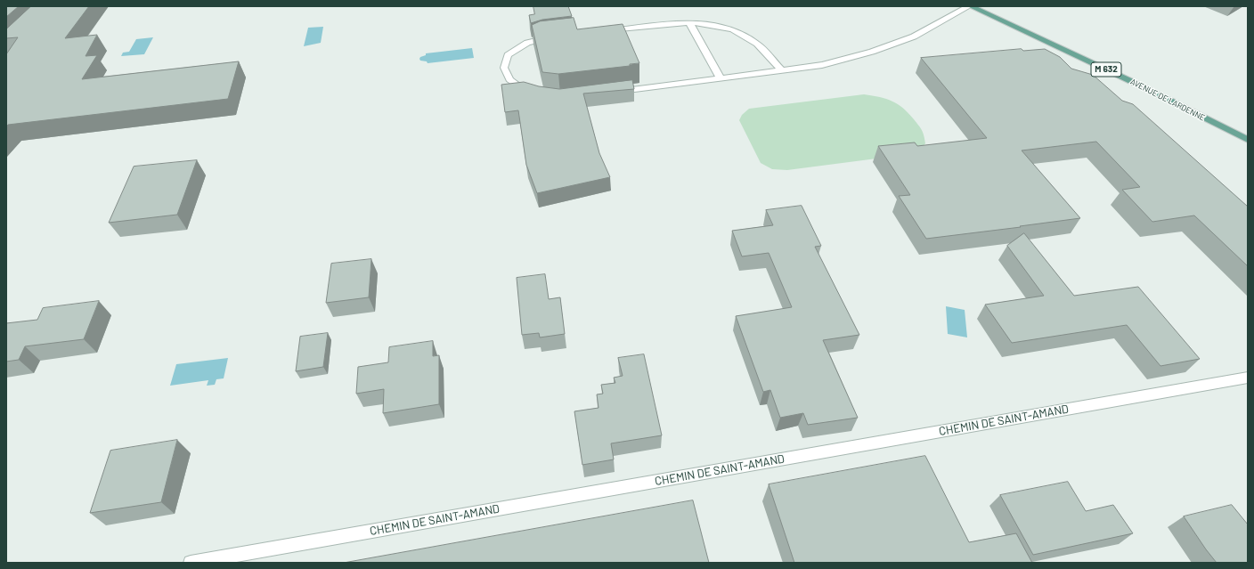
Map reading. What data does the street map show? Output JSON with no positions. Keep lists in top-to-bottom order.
{
  "streets": {
    "main road": ["M 632", "AVENUE DE LARDENNE"],
    "street": ["CHEMIN DE SAINT-AMAND"]
  }
}
